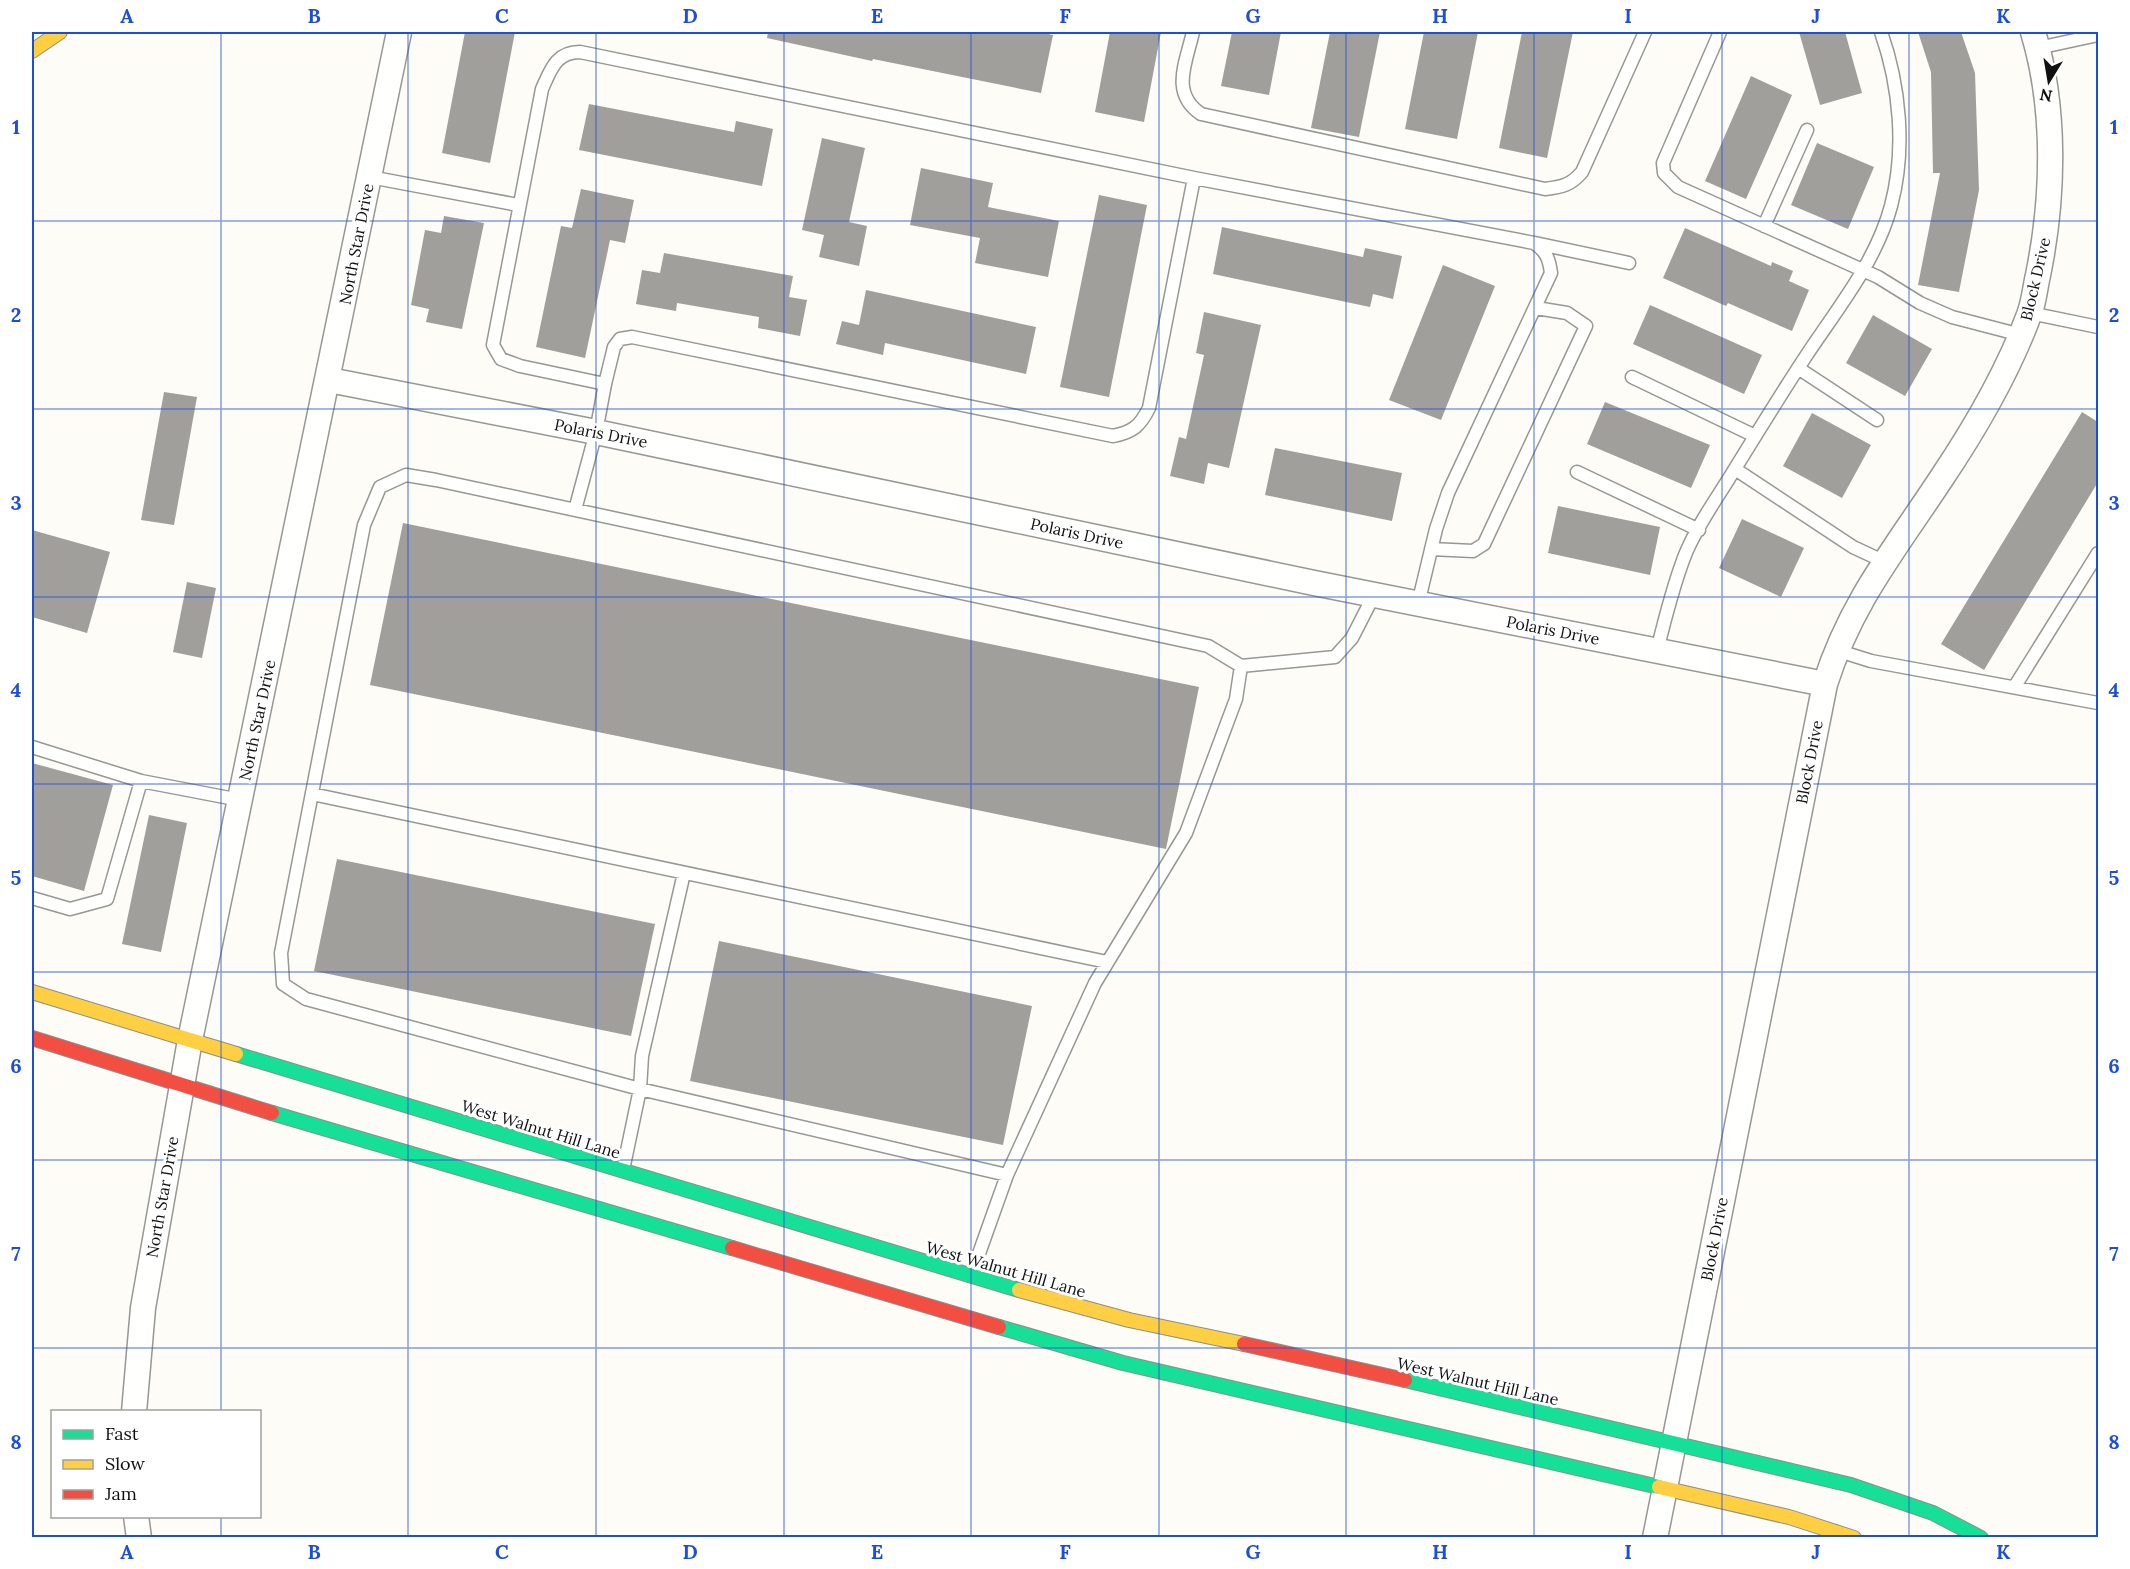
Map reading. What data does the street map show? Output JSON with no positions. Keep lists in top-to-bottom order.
{
  "streets": {
    "main road": ["West Walnut Hill Lane"],
    "street": ["North Star Drive", "Block Drive", "Polaris Drive"]
  },
  "crossings": [
    ["North Star Drive", "Polaris Drive"],
    ["North Star Drive", "West Walnut Hill Lane"],
    ["Block Drive", "Polaris Drive"],
    ["Block Drive", "West Walnut Hill Lane"]
  ],
  "legend": ["Fast", "Slow", "Jam"],
  "north": "bottom",
  "grid": {
    "columns": [
      "A",
      "B",
      "C",
      "D",
      "E",
      "F",
      "G",
      "H",
      "I",
      "J",
      "K"
    ],
    "rows": [
      "1",
      "2",
      "3",
      "4",
      "5",
      "6",
      "7",
      "8"
    ]
  }
}
